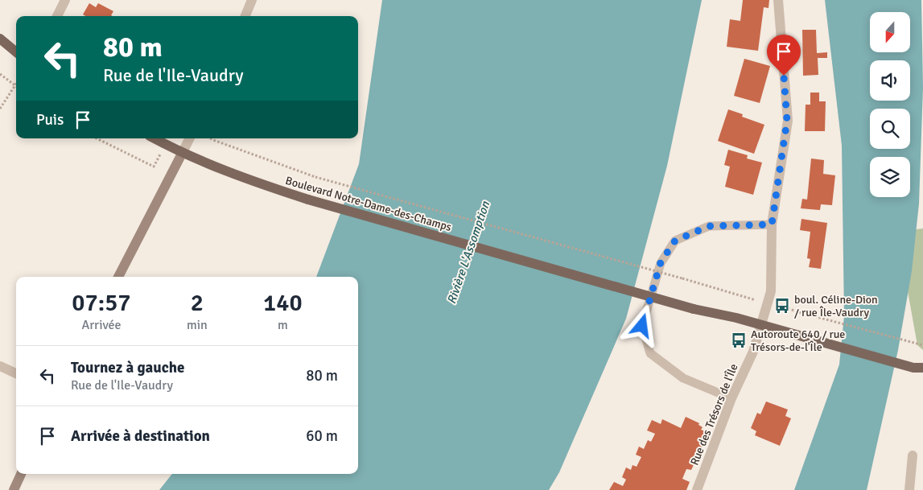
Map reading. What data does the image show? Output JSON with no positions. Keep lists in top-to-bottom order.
{
  "streets": {
    "main road": ["Boulevard Notre-Dame-des-Champs"],
    "street": ["Rue des Trésors de l'Île"]
  },
  "crossings": [
    ["Boulevard Notre-Dame-des-Champs", "Rue des Trésors de l'Île"]
  ],
  "water": ["Rivière L'Assomption"],
  "places": {
    "bus stop": ["boul. Céline-Dion / rue Île-Vaudry", "Autoroute 640 / rue Trésors-de-l'Île"]
  },
  "north": "bottom",
  "page": {
    "turn": ["80 m", "Rue de l'Ile-Vaudry"],
    "then": "Puis",
    "eta": [
      "07:57",
      "Arrivée",
      "2",
      "min",
      "140",
      "m"
    ],
    "list": [
      {
        "name": "Tournez à gauche",
        "note": "Rue de l'Ile-Vaudry",
        "value": "80 m"
      },
      {
        "name": "Arrivée à destination",
        "value": "60 m"
      }
    ]
  }
}
